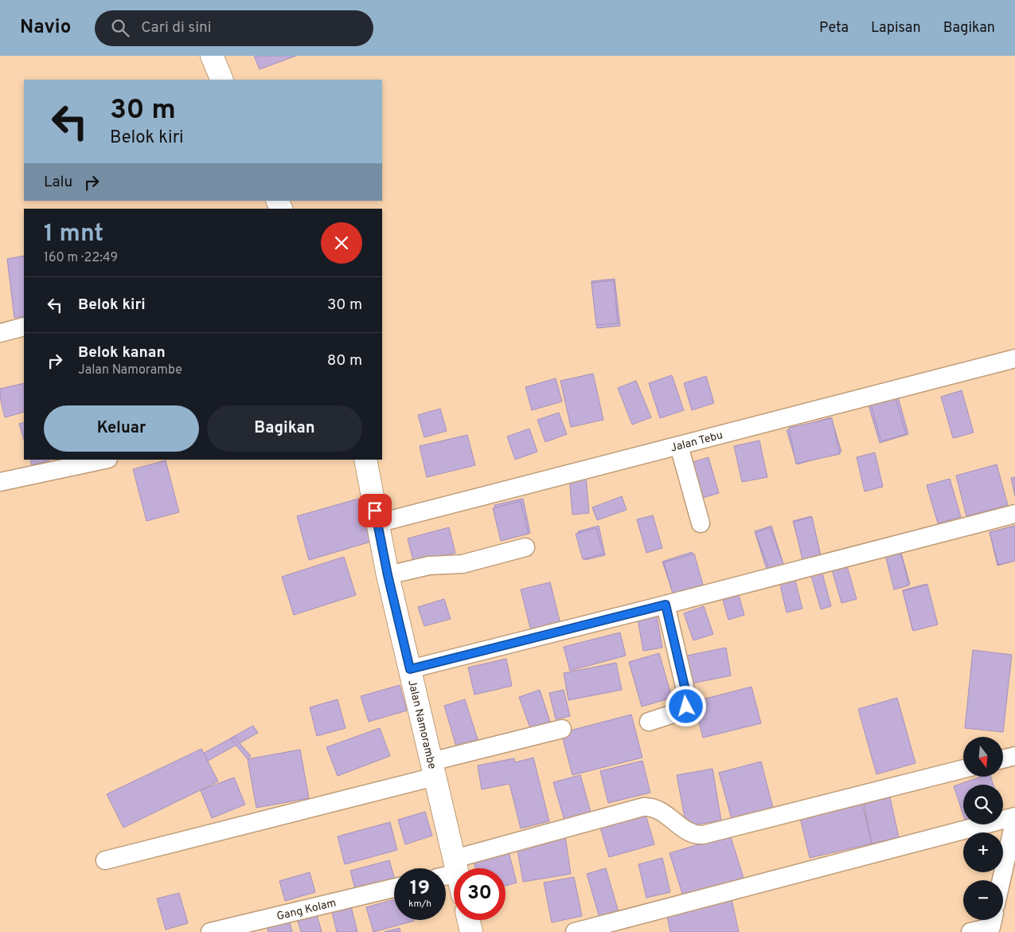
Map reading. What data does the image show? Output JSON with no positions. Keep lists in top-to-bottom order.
{
  "streets": {
    "street": ["Jalan Tebu", "Jalan Namorambe", "Gang Kolam"]
  },
  "crossings": [
    ["Jalan Tebu", "Jalan Namorambe"]
  ],
  "north": "bottom",
  "page": {
    "header": "Navio",
    "search": "Cari di sini",
    "nav": ["Peta", "Lapisan", "Bagikan"],
    "turn": ["30 m", "Belok kiri"],
    "then": "Lalu",
    "heading": ["1 mnt", "160 m · 22:49"],
    "list": [
      {
        "name": "Belok kiri",
        "value": "30 m"
      },
      {
        "name": "Belok kanan",
        "note": "Jalan Namorambe",
        "value": "80 m"
      }
    ],
    "buttons": ["Keluar", "Bagikan"],
    "map_buttons": ["+", "−"],
    "speed": "19 km/h",
    "limit": "30"
  }
}
